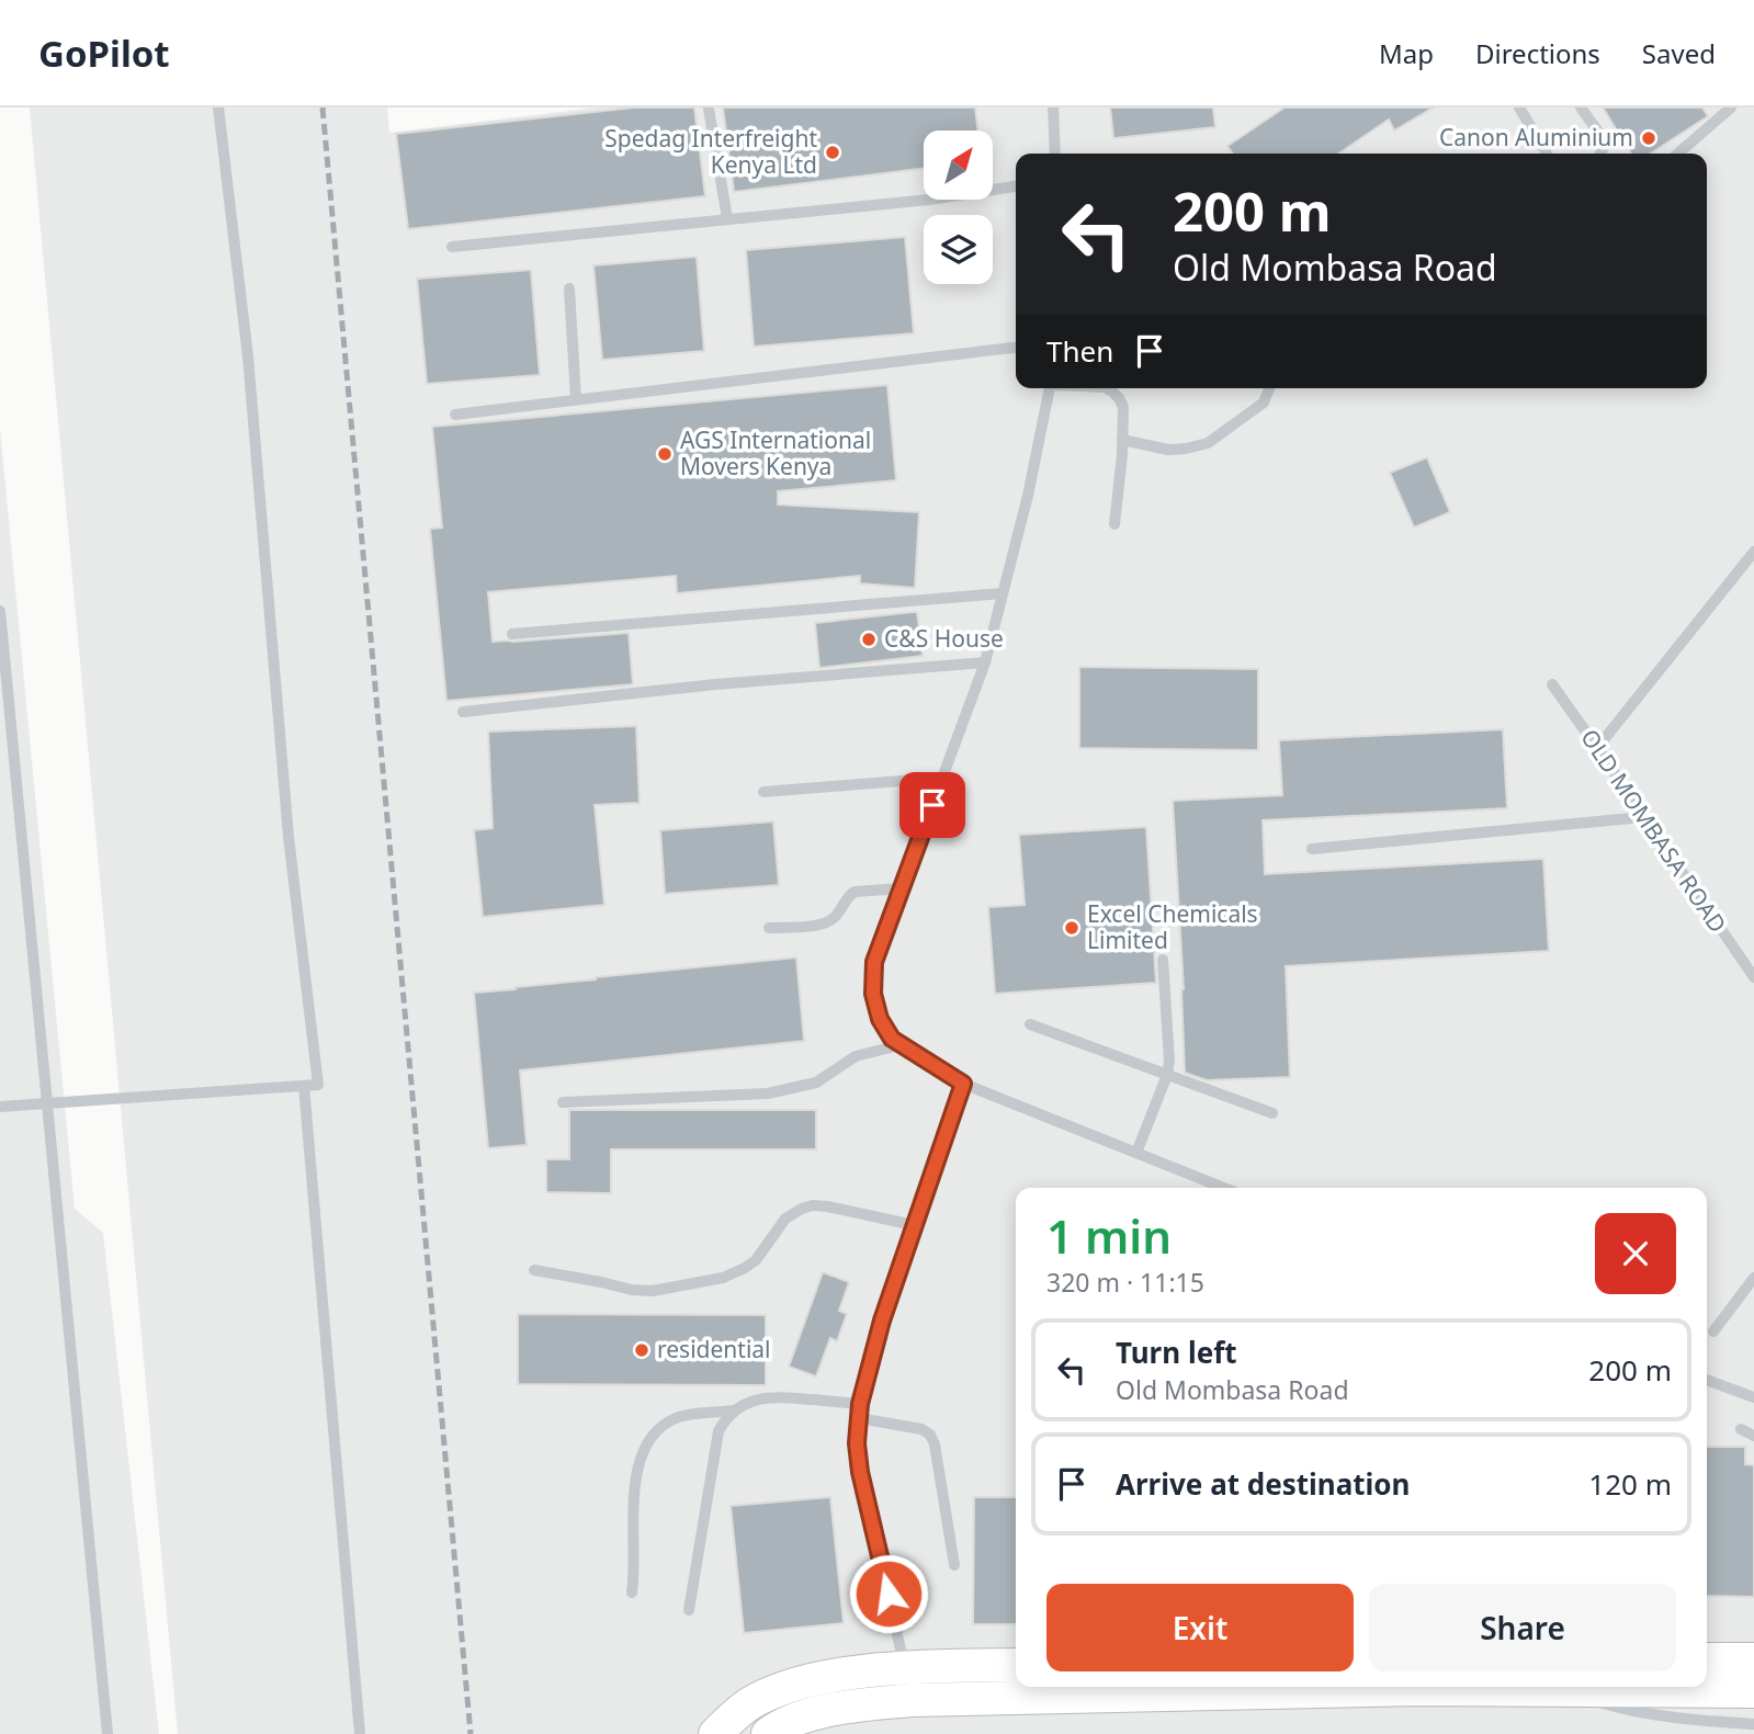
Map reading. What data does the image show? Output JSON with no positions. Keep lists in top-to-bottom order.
{
  "streets": {
    "lane": ["OLD MOMBASA ROAD"]
  },
  "places": [
    "Canon Aluminium",
    "Spedag Interfreight Kenya Ltd",
    "AGS International Movers Kenya",
    "C&S House",
    "Excel Chemicals Limited",
    "residential"
  ],
  "north": "top right",
  "page": {
    "header": "GoPilot",
    "nav": ["Map", "Directions", "Saved"],
    "turn": ["200 m", "Old Mombasa Road"],
    "then": "Then",
    "heading": ["1 min", "320 m · 11:15"],
    "list": [
      {
        "name": "Turn left",
        "note": "Old Mombasa Road",
        "value": "200 m"
      },
      {
        "name": "Arrive at destination",
        "value": "120 m"
      }
    ],
    "buttons": ["Exit", "Share"]
  }
}
